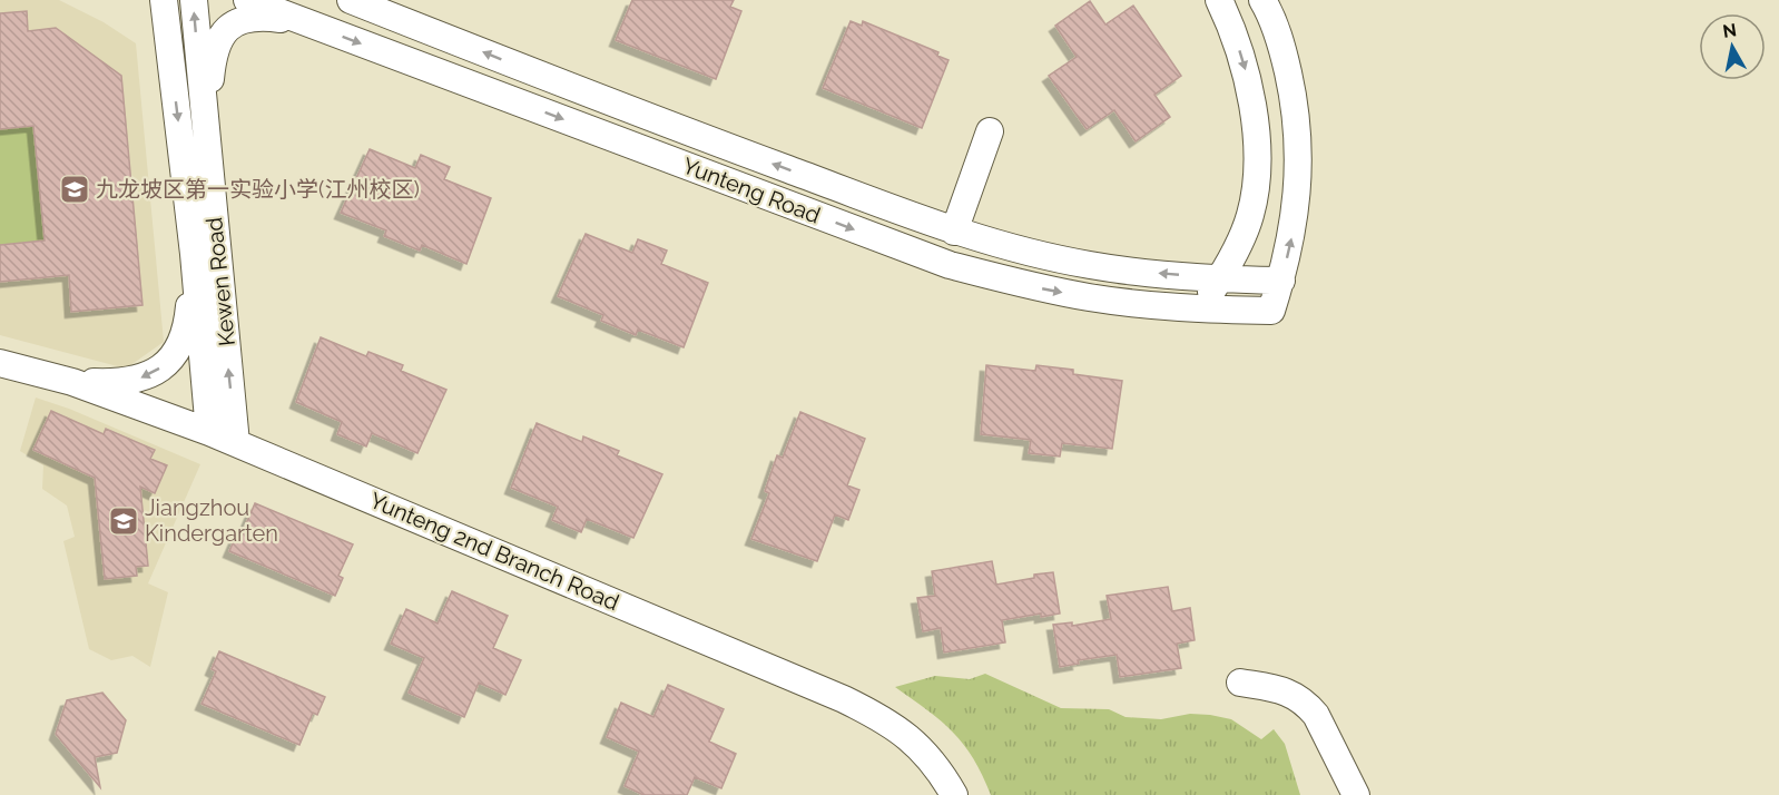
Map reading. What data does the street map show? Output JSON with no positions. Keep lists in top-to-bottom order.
{
  "streets": {
    "street": ["Yunteng Road", "Kewen Road", "Yunteng 2nd Branch Road"]
  },
  "crossings": [
    ["Kewen Road", "Yunteng 2nd Branch Road"]
  ],
  "places": {
    "school or university": ["九龙坡区第一实验小学(江州校区)", "Jiangzhou Kindergarten"]
  },
  "north": "top"
}
